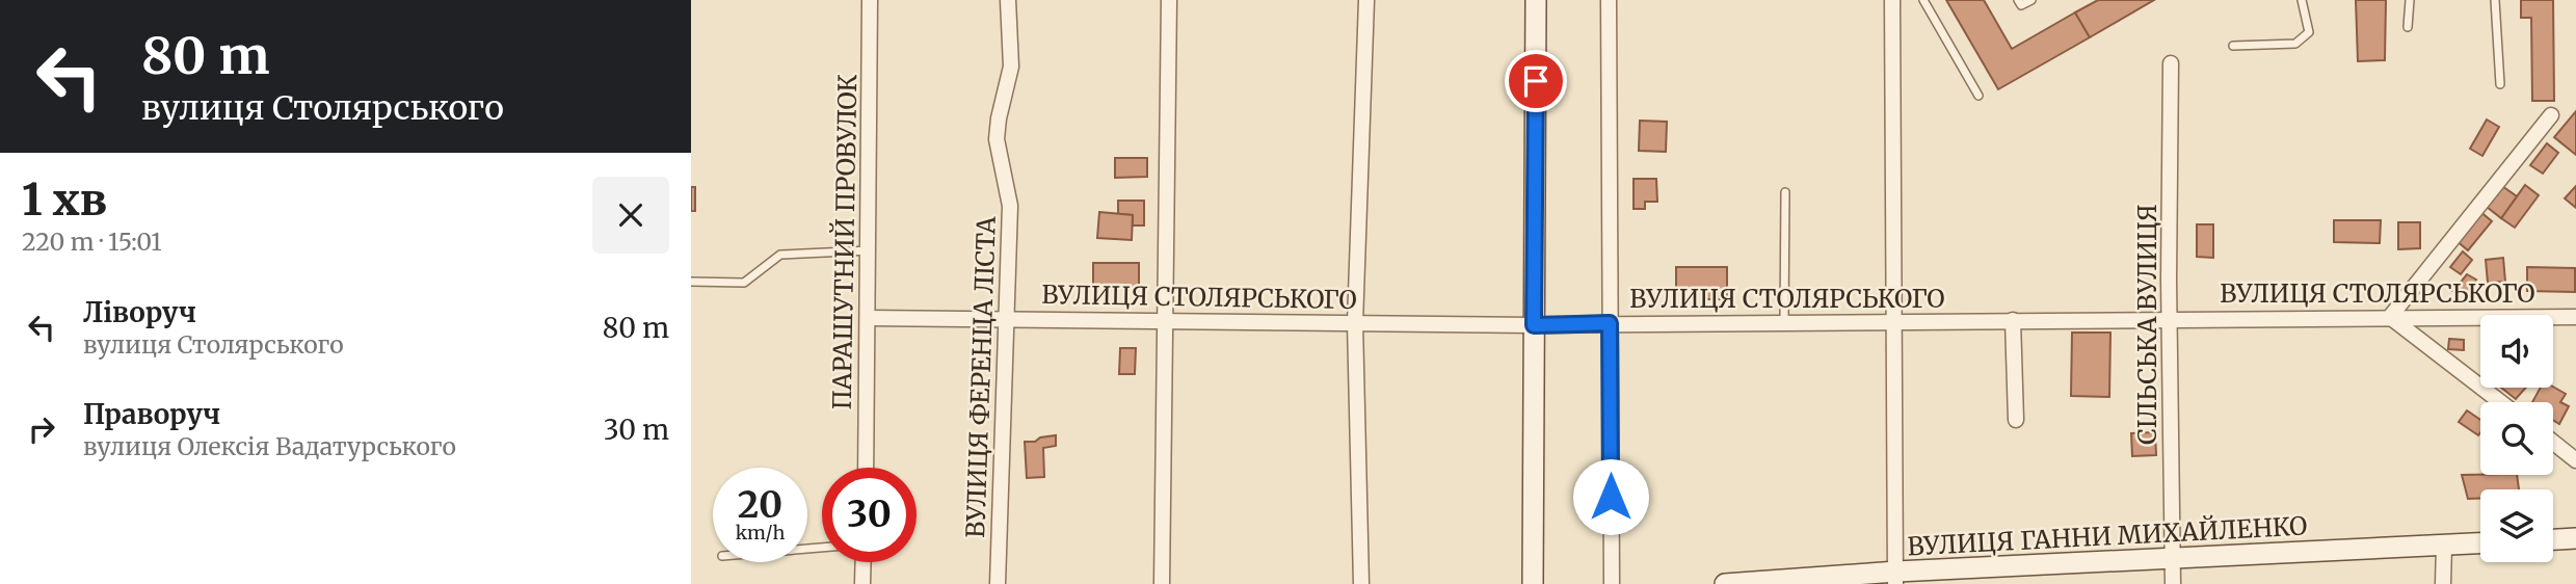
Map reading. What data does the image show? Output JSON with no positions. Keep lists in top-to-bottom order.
{
  "streets": {
    "street": [
      "ПАРАШУТНИЙ ПРОВУЛОК",
      "ВУЛИЦЯ СТОЛЯРСЬКОГО",
      "СІЛЬСЬКА ВУЛИЦЯ",
      "ВУЛИЦЯ ФЕРЕНЦА ЛІСТА",
      "ВУЛИЦЯ ГАННИ МИХАЙЛЕНКО"
    ]
  },
  "crossings": [
    ["ПАРАШУТНИЙ ПРОВУЛОК", "ВУЛИЦЯ СТОЛЯРСЬКОГО"],
    ["ВУЛИЦЯ СТОЛЯРСЬКОГО", "СІЛЬСЬКА ВУЛИЦЯ"],
    ["ВУЛИЦЯ СТОЛЯРСЬКОГО", "ВУЛИЦЯ ФЕРЕНЦА ЛІСТА"],
    ["СІЛЬСЬКА ВУЛИЦЯ", "ВУЛИЦЯ ГАННИ МИХАЙЛЕНКО"]
  ],
  "page": {
    "turn": ["80 m", "вулиця Столярського"],
    "heading": ["1 хв", "220 m · 15:01"],
    "list": [
      {
        "name": "Ліворуч",
        "note": "вулиця Столярського",
        "value": "80 m"
      },
      {
        "name": "Праворуч",
        "note": "вулиця Олексія Вадатурського",
        "value": "30 m"
      }
    ],
    "speed": "20 km/h",
    "limit": "30"
  }
}
